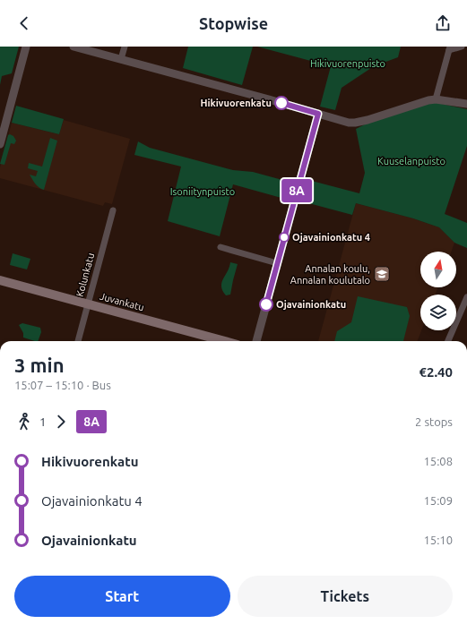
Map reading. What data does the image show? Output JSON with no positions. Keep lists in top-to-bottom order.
{
  "streets": {
    "main road": ["Juvankatu"],
    "street": ["Kolunkatu"]
  },
  "crossings": [
    ["Kolunkatu", "Juvankatu"]
  ],
  "parks": ["Hikivuorenpuisto", "Kuuselanpuisto", "Isoniitynpuisto"],
  "places": {
    "other": ["Hikivuorenkatu", "Ojavainionkatu 4", "Ojavainionkatu"],
    "school or university": ["Annalan koulu, Annalan koulutalo"]
  },
  "lines": ["bus line 8A"],
  "north": "top",
  "page": {
    "header": "Stopwise",
    "on_map": "8A",
    "heading": ["3 min", "15:07 – 15:10 · Bus", "€2.40"],
    "legs": ["1", "8A", "2 stops"],
    "list": [
      {
        "name": "Hikivuorenkatu",
        "value": "15:08"
      },
      {
        "name": "Ojavainionkatu 4",
        "value": "15:09"
      },
      {
        "name": "Ojavainionkatu",
        "value": "15:10"
      }
    ],
    "buttons": ["Start", "Tickets"]
  }
}
